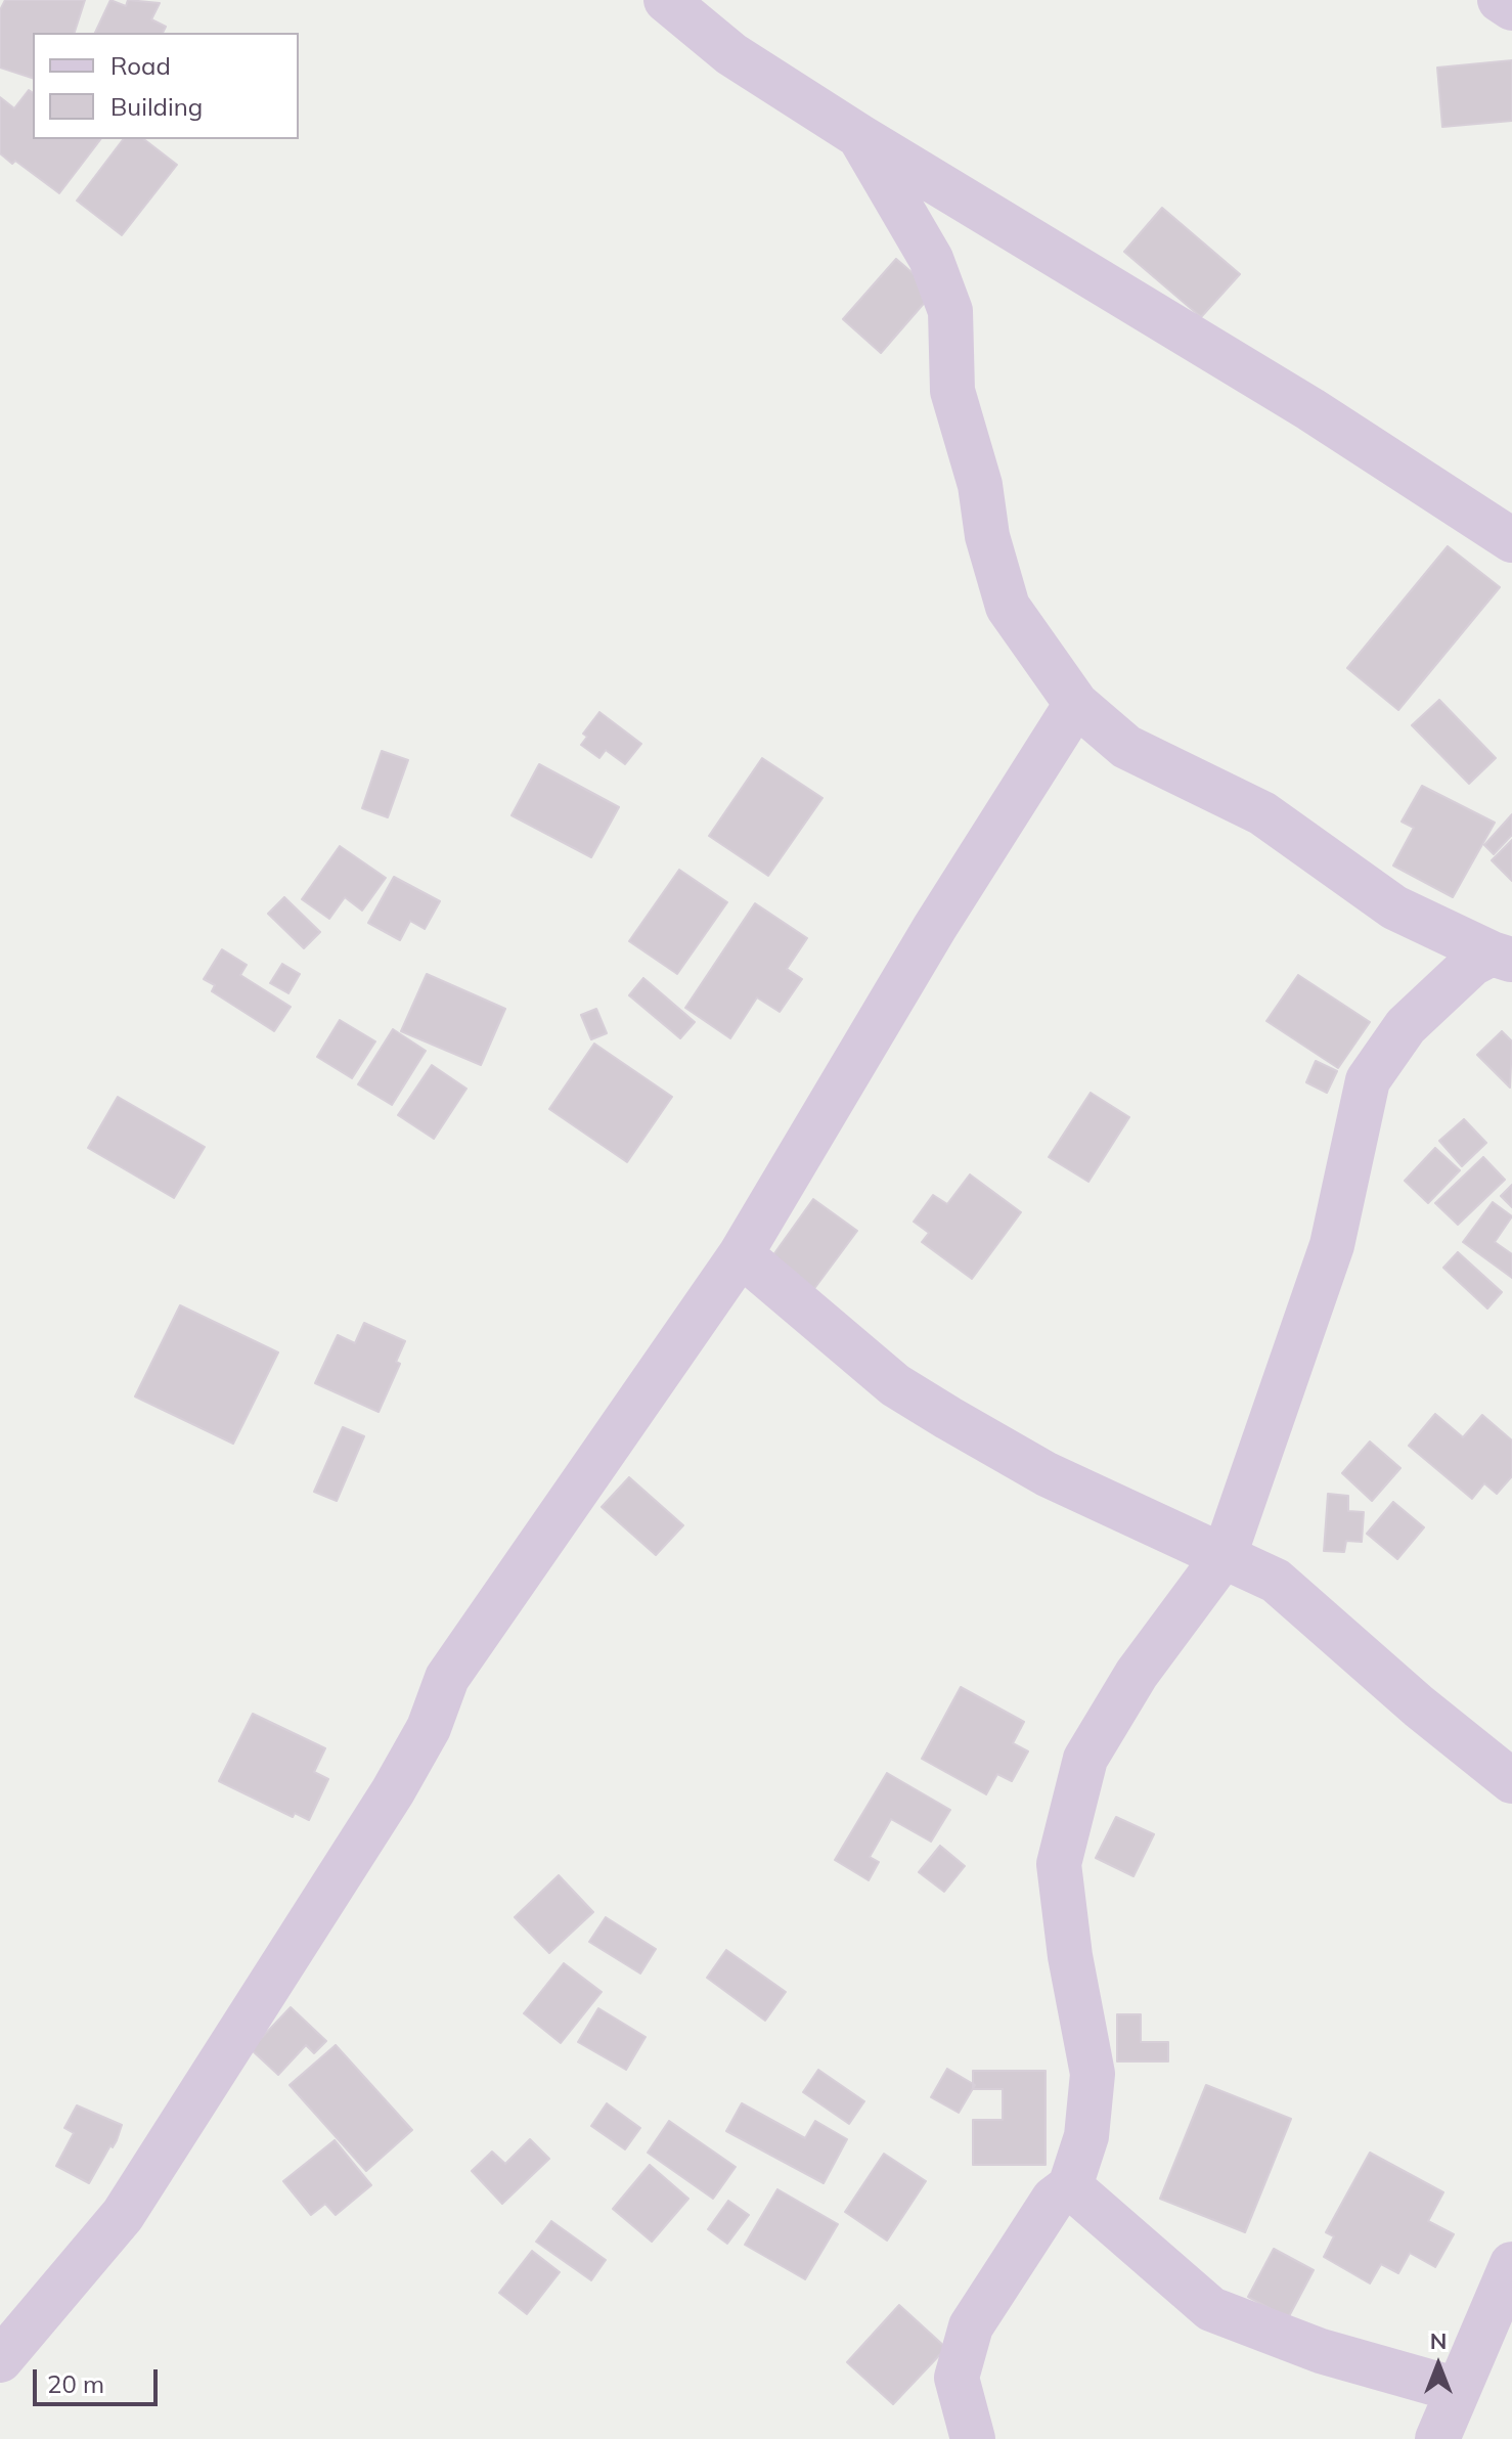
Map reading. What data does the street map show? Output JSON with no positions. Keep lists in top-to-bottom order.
{
  "legend": ["Road", "Building"],
  "scale_bar": "20 m",
  "north": "top"
}
